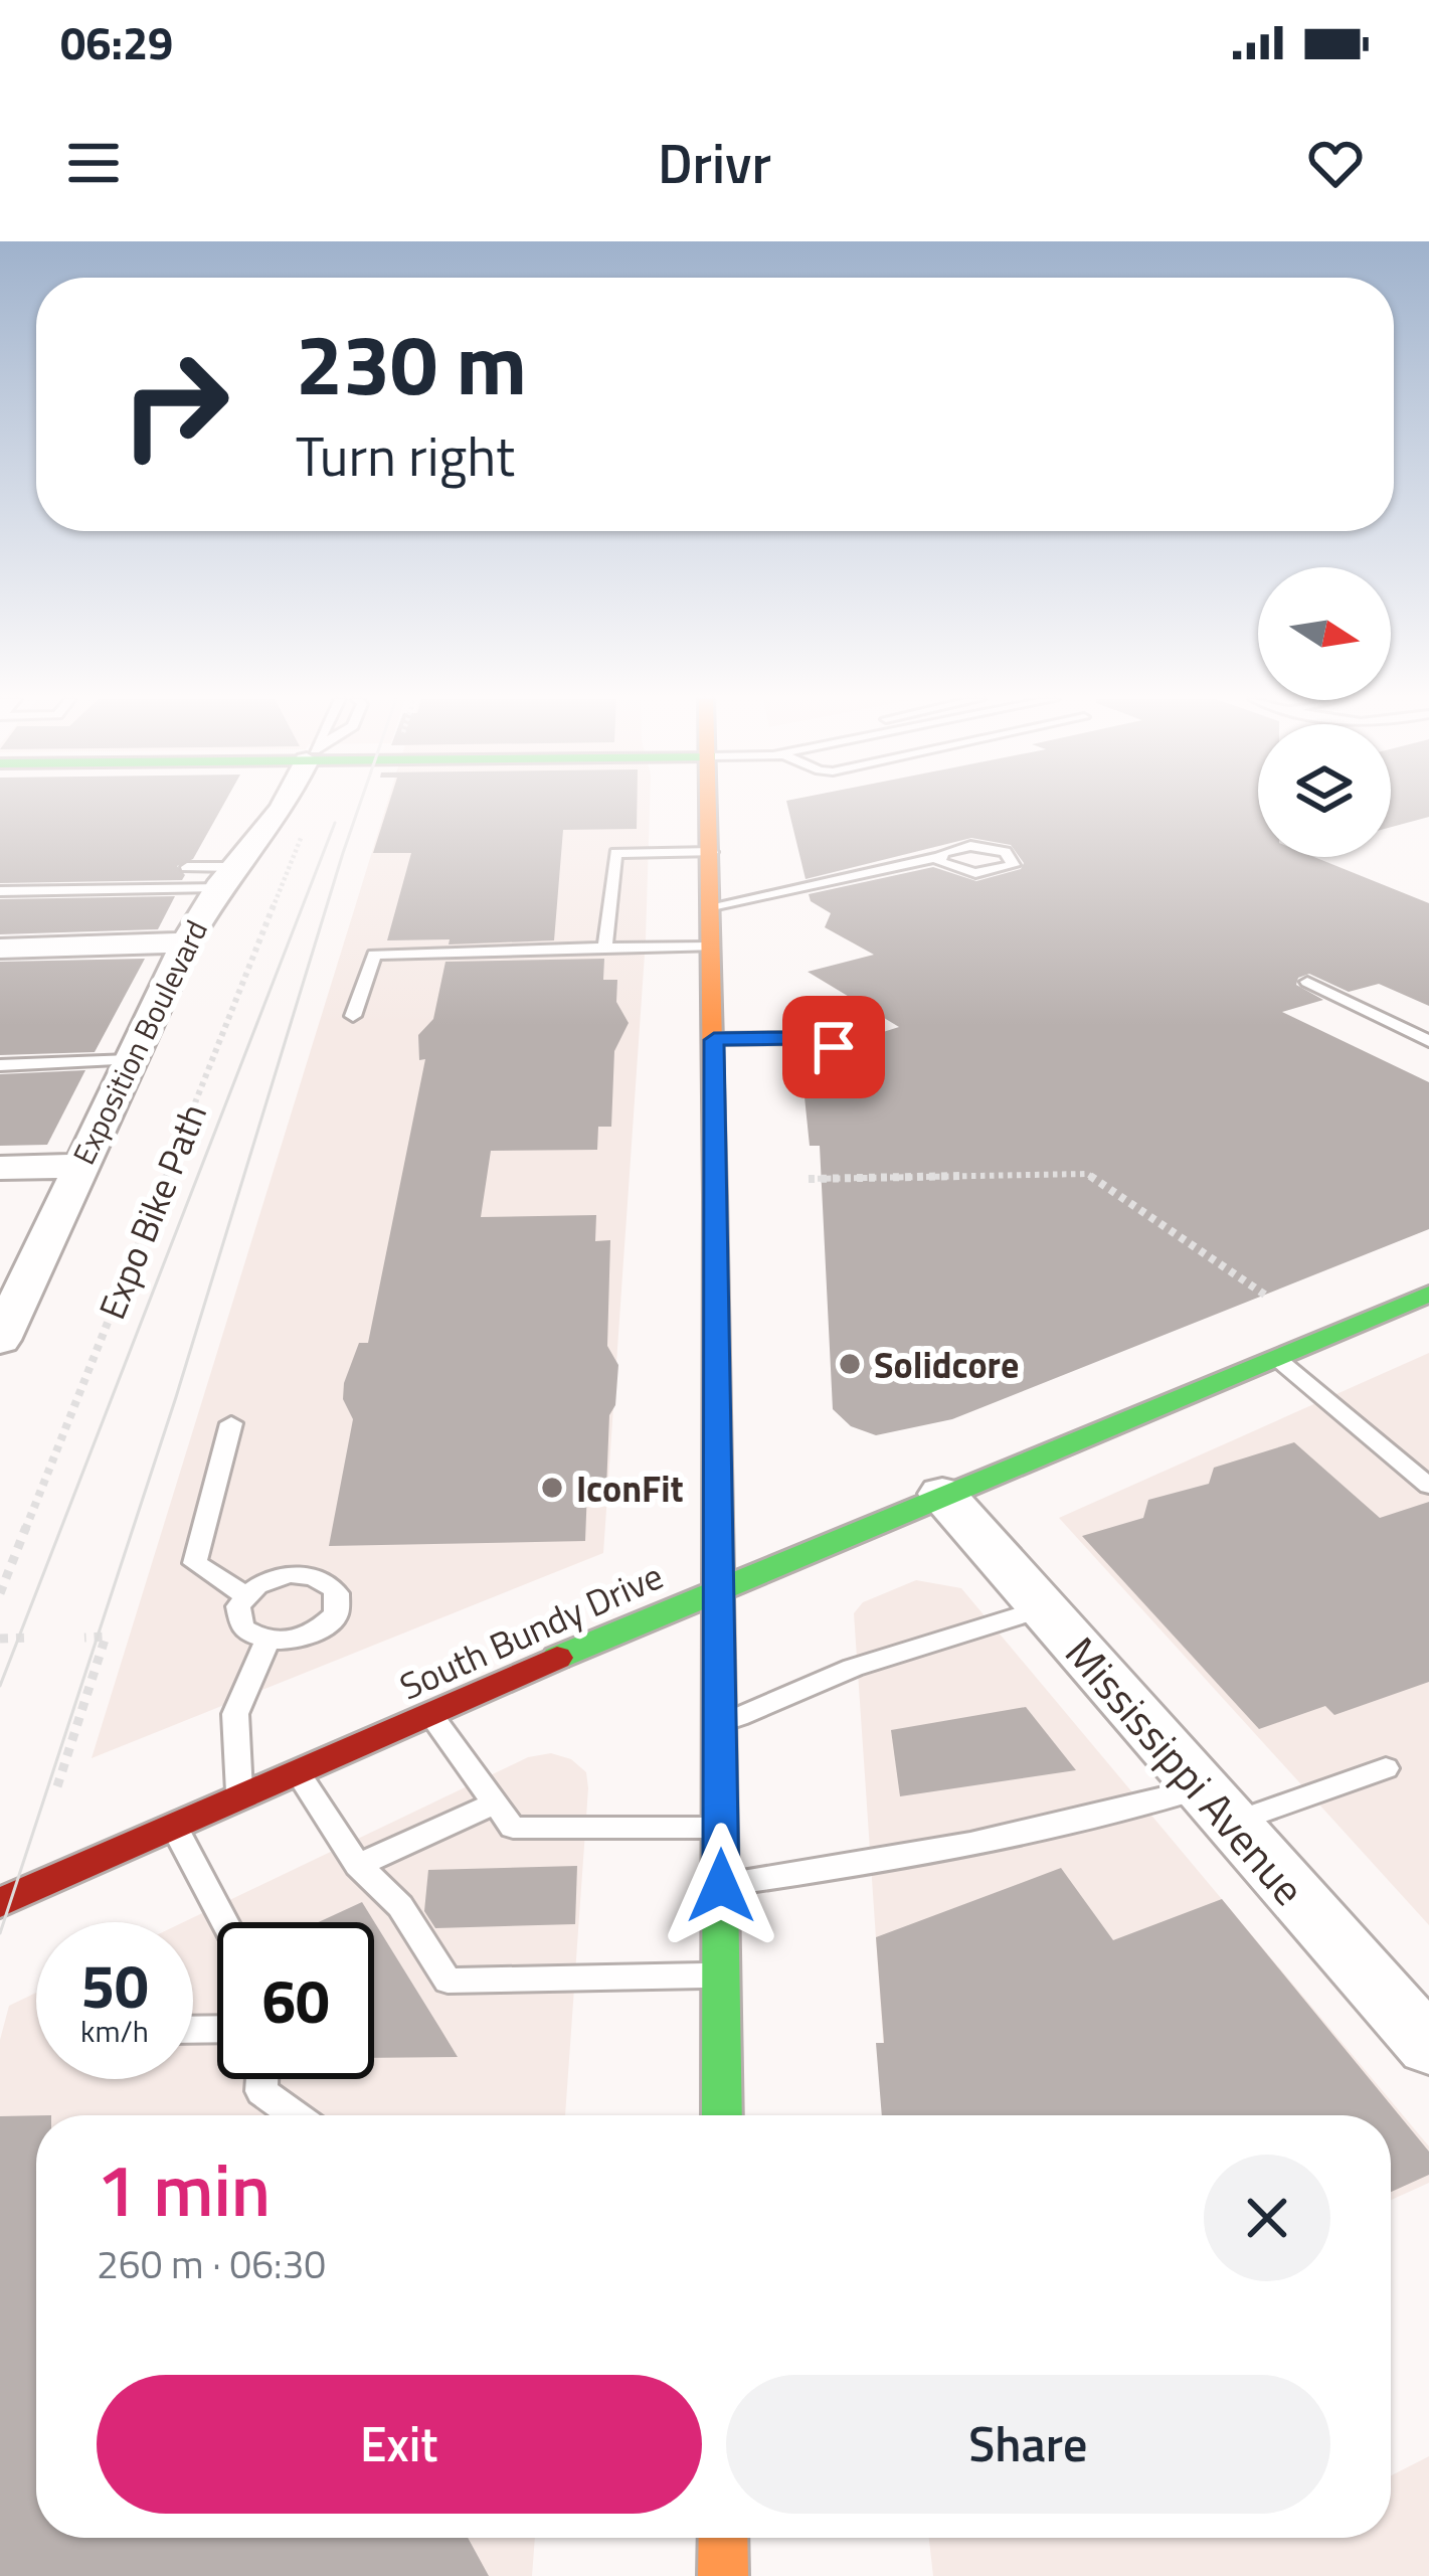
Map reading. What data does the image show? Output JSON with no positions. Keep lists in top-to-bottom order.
{
  "streets": {
    "main road": ["South Bundy Drive"],
    "street": ["Exposition Boulevard", "Mississippi Avenue"],
    "path": ["Expo Bike Path"]
  },
  "crossings": [
    ["South Bundy Drive", "Mississippi Avenue"]
  ],
  "places": ["Solidcore", "IconFit"],
  "north": "right",
  "page": {
    "status": "06:29",
    "header": "Drivr",
    "turn": ["230 m", "Turn right"],
    "speed": "50 km/h",
    "limit": "60",
    "heading": ["1 min", "260 m · 06:30"],
    "buttons": ["Exit", "Share"]
  }
}
